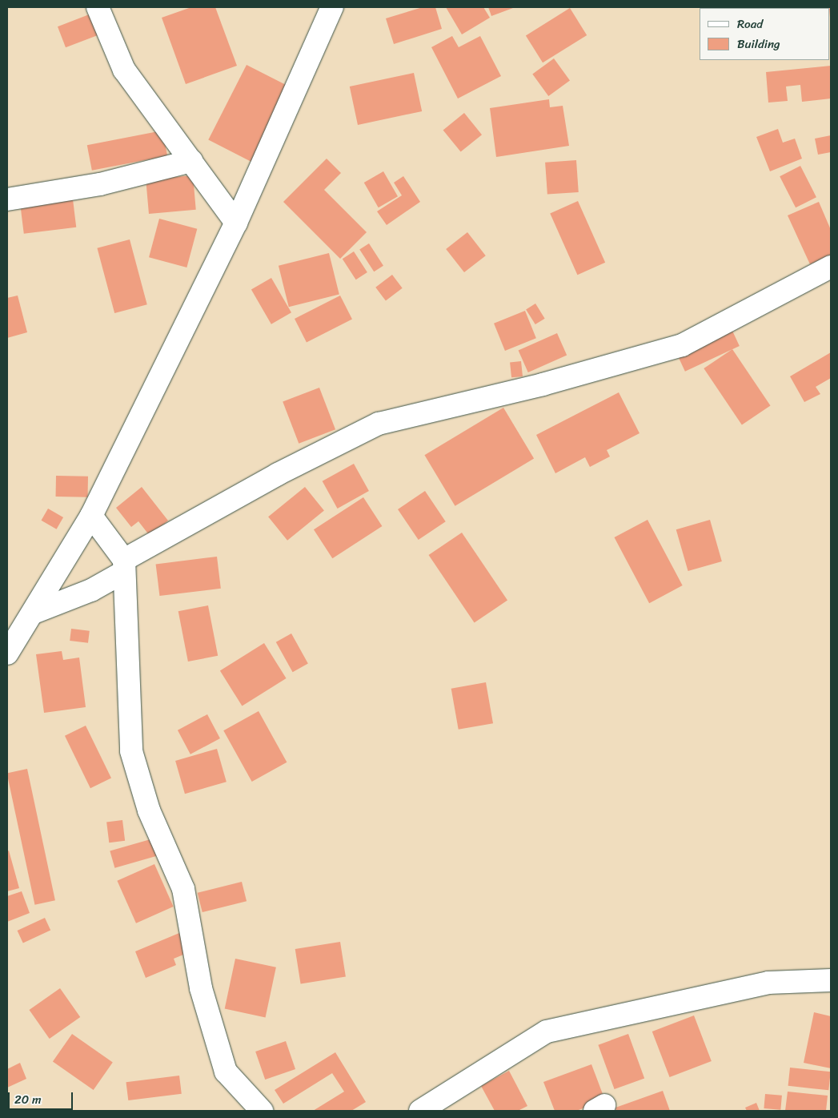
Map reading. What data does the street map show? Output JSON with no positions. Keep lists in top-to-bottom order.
{
  "legend": ["Road", "Building"],
  "scale_bar": "20 m"
}
